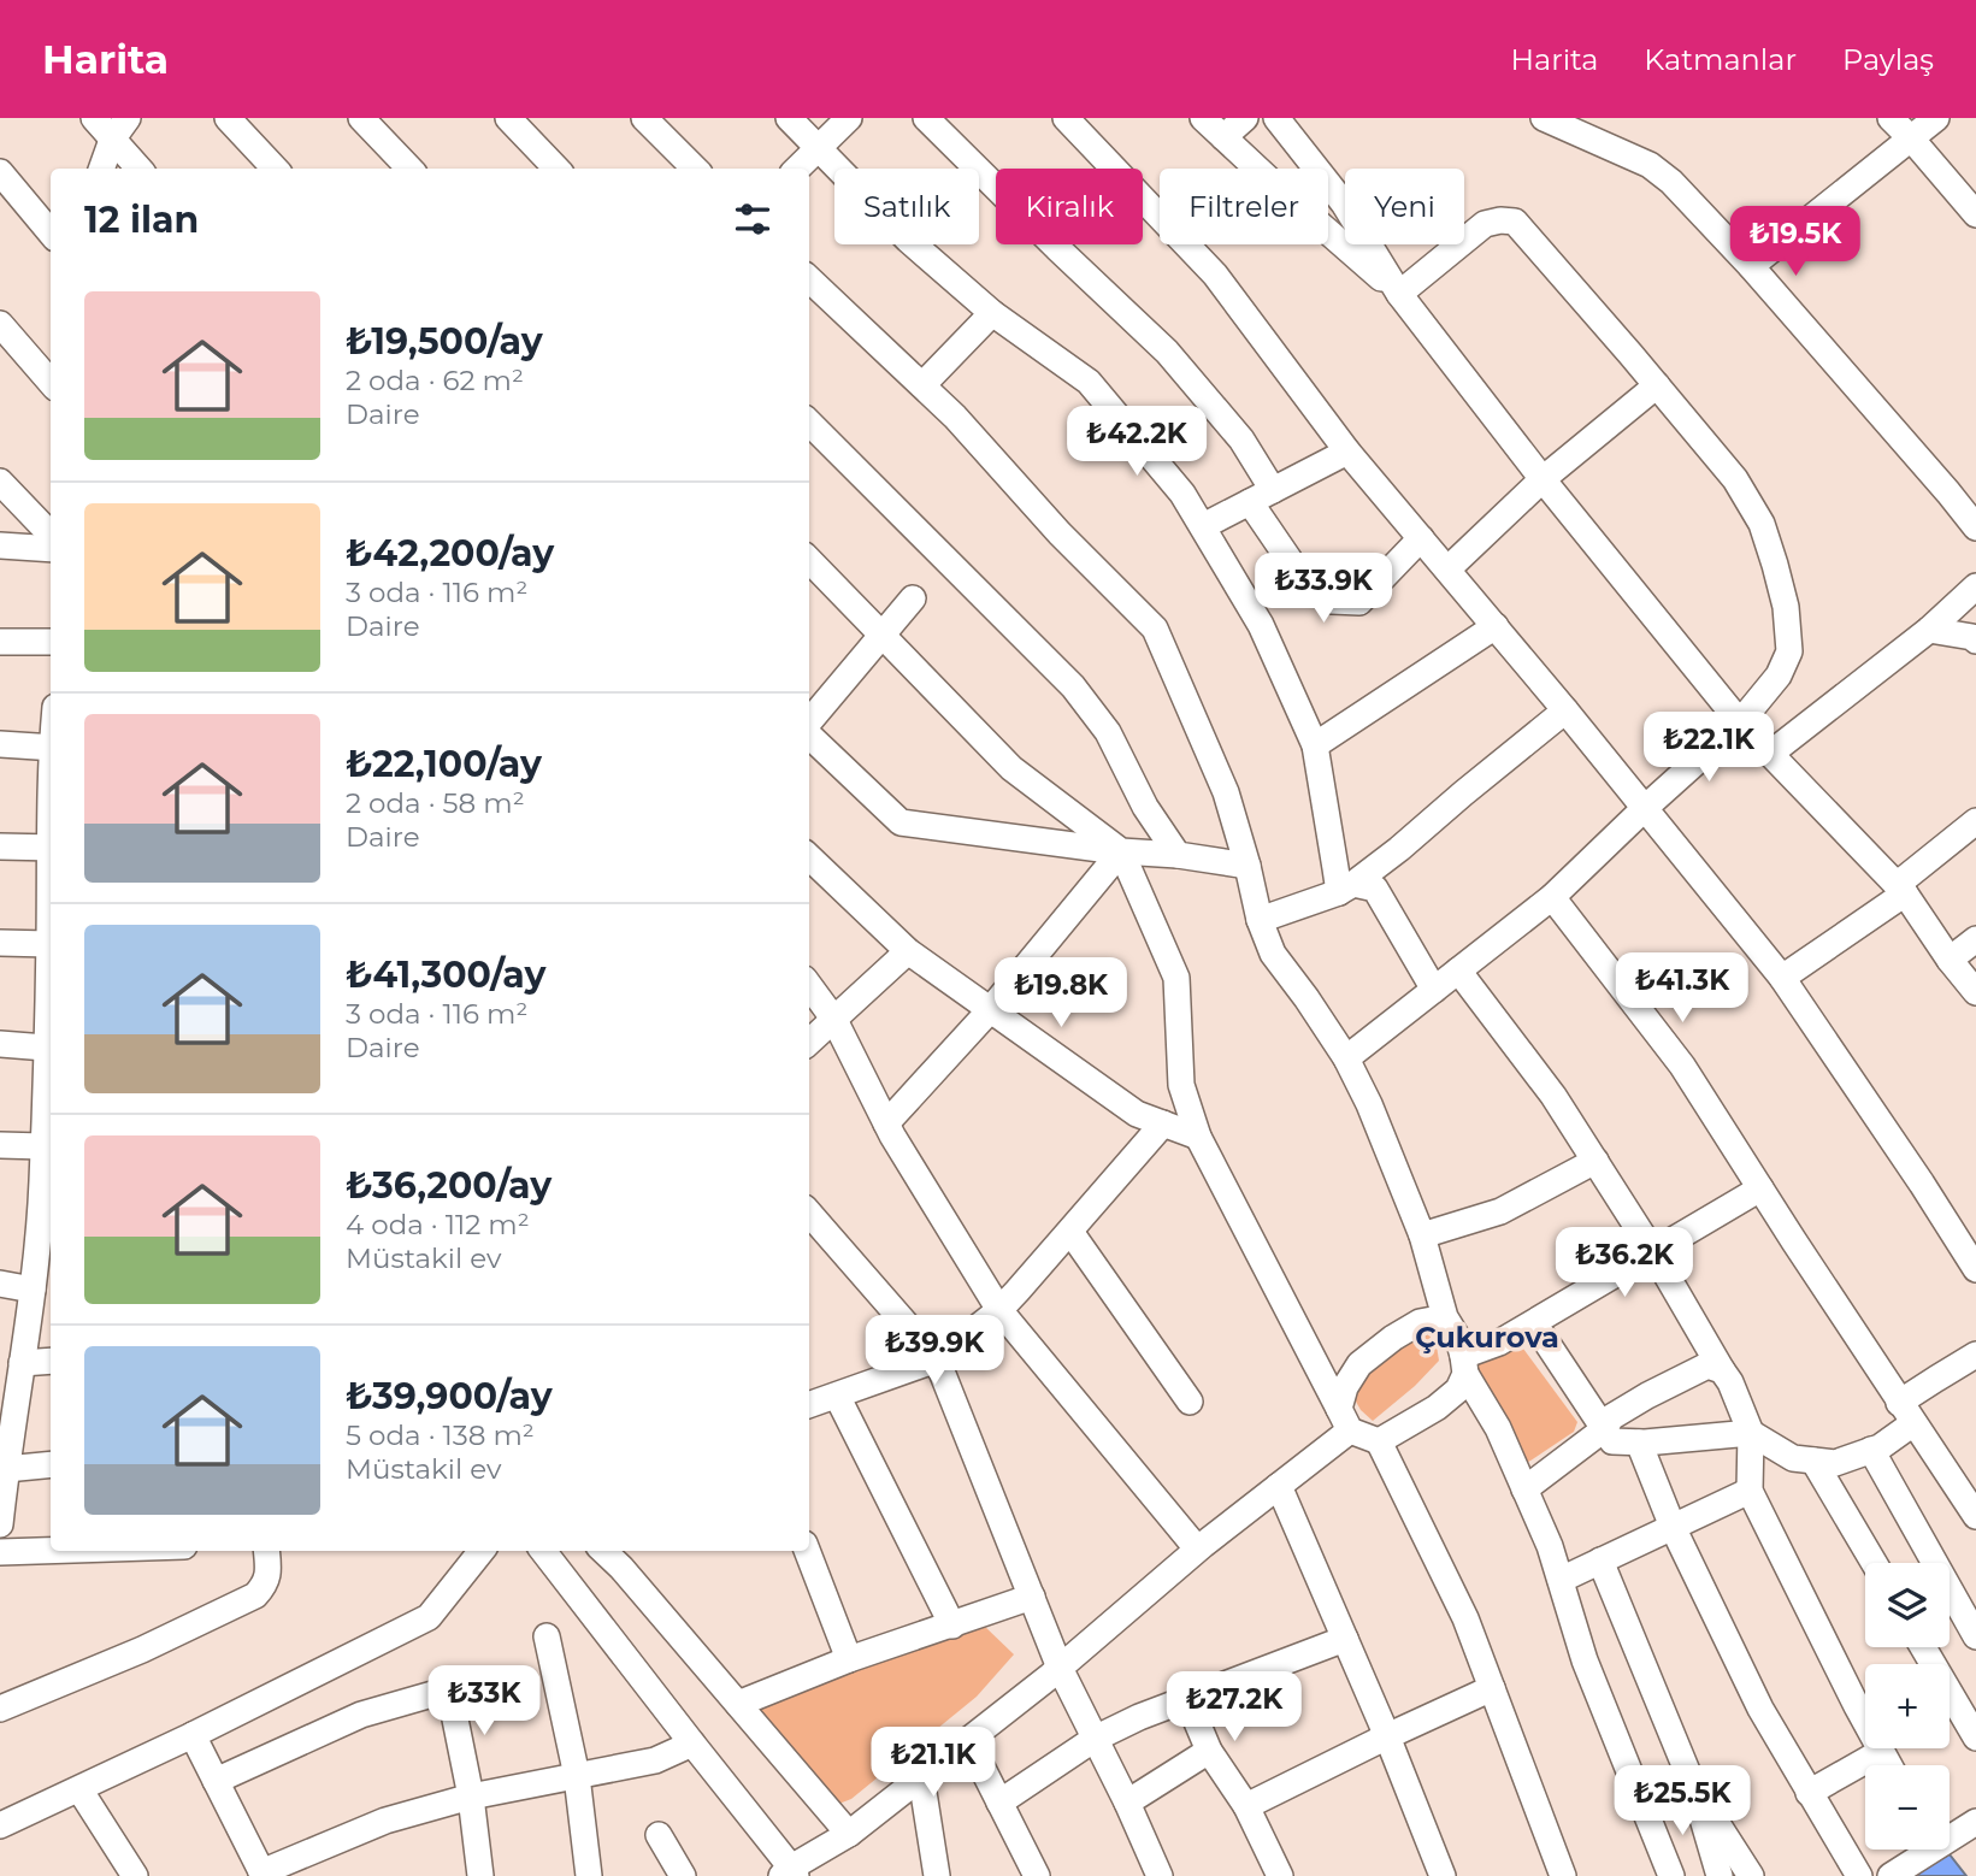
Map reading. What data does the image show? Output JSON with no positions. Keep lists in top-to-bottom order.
{
  "districts": ["Çukurova"],
  "page": {
    "header": "Harita",
    "nav": ["Harita", "Katmanlar", "Paylaş"],
    "chip": [
      "Satılık",
      "Kiralık",
      "Filtreler",
      "Yeni"
    ],
    "heading": "12 ilan",
    "price": [
      "₺19.5K",
      "₺42.2K",
      "₺33.9K",
      "₺22.1K",
      "₺41.3K",
      "₺19.8K",
      "₺36.2K",
      "₺39.9K",
      "₺33K",
      "₺27.2K",
      "₺21.1K",
      "₺25.5K"
    ],
    "list": [
      {
        "name": "₺19,500/ay",
        "note": "2 oda · 62 m² · Daire"
      },
      {
        "name": "₺42,200/ay",
        "note": "3 oda · 116 m² · Daire"
      },
      {
        "name": "₺22,100/ay",
        "note": "2 oda · 58 m² · Daire"
      },
      {
        "name": "₺41,300/ay",
        "note": "3 oda · 116 m² · Daire"
      },
      {
        "name": "₺36,200/ay",
        "note": "4 oda · 112 m² · Müstakil ev"
      },
      {
        "name": "₺39,900/ay",
        "note": "5 oda · 138 m² · Müstakil ev"
      }
    ],
    "map_buttons": ["+", "−"]
  }
}
